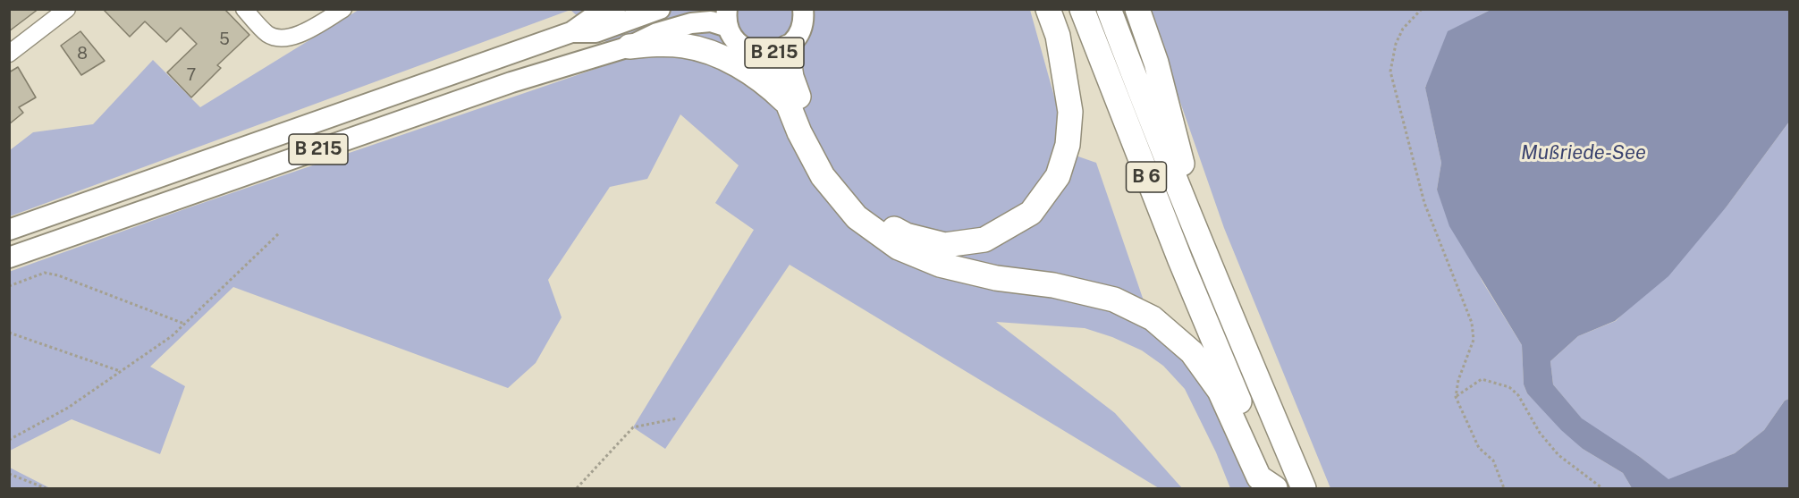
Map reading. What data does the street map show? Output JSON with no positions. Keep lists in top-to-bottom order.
{
  "streets": {
    "highway": ["B 6"],
    "main road": ["B 215"]
  },
  "water": ["Mußriede-See"],
  "house_numbers": ["5", "8", "7"]
}
